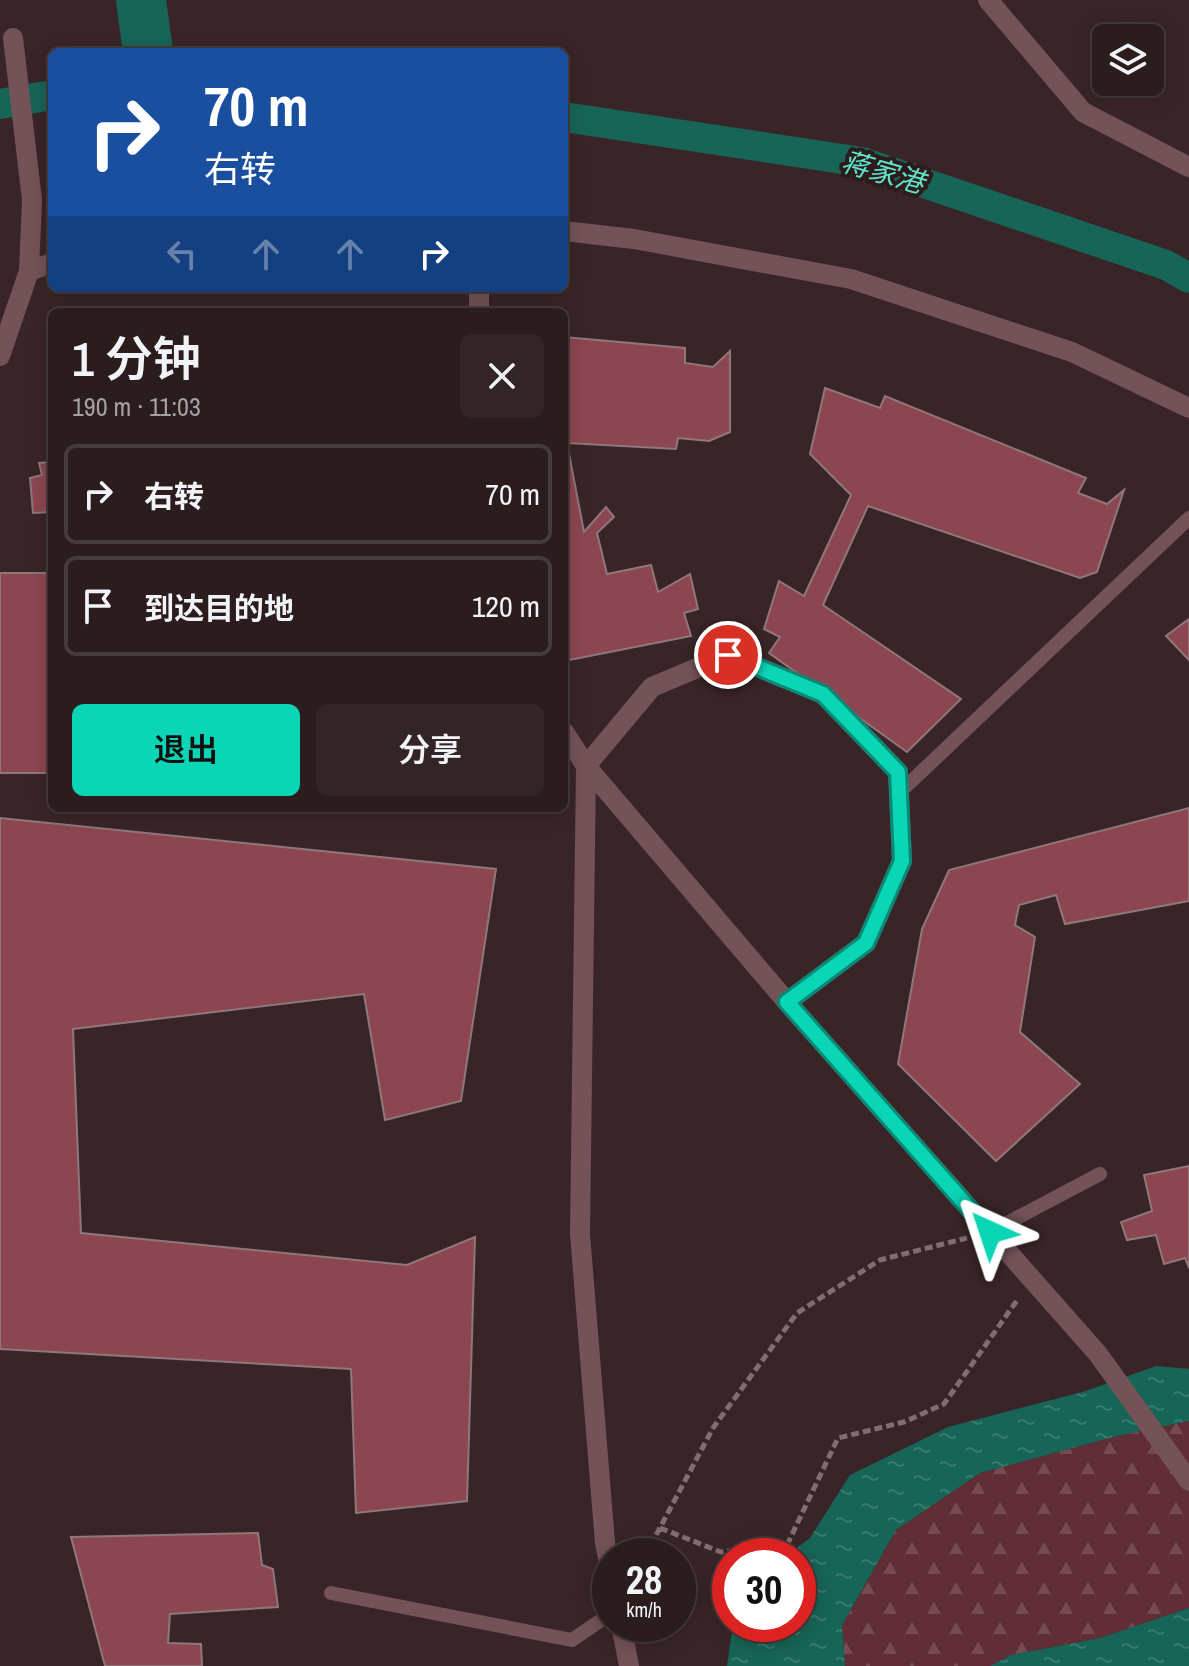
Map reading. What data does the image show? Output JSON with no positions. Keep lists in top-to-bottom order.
{
  "water": ["蒋家港"],
  "page": {
    "turn": ["70 m", "右转"],
    "heading": ["1 分钟", "190 m · 11:03"],
    "list": [
      {
        "name": "右转",
        "value": "70 m"
      },
      {
        "name": "到达目的地",
        "value": "120 m"
      }
    ],
    "buttons": ["退出", "分享"],
    "speed": "28 km/h",
    "limit": "30"
  }
}
